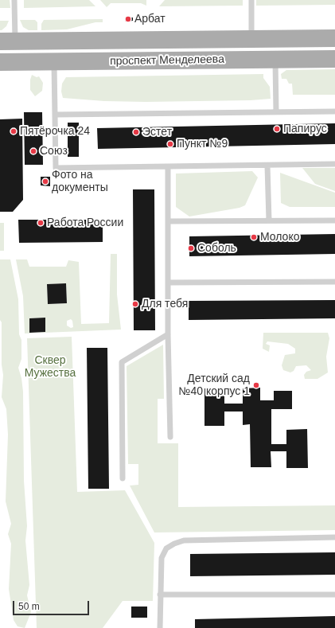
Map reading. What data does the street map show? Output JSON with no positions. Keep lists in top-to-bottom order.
{
  "streets": {
    "main road": ["проспект Менделеева"]
  },
  "parks": ["Сквер Мужества"],
  "places": [
    "Арбат",
    "Папирус",
    "Пятёрочка 24",
    "Эстет",
    "Пункт №9",
    "Союз",
    "Фото на документы",
    "Работа России",
    "Молоко",
    "Соболь",
    "Для тебя",
    "Детский сад №40 корпус 1"
  ],
  "scale_bar": "50 m"
}
